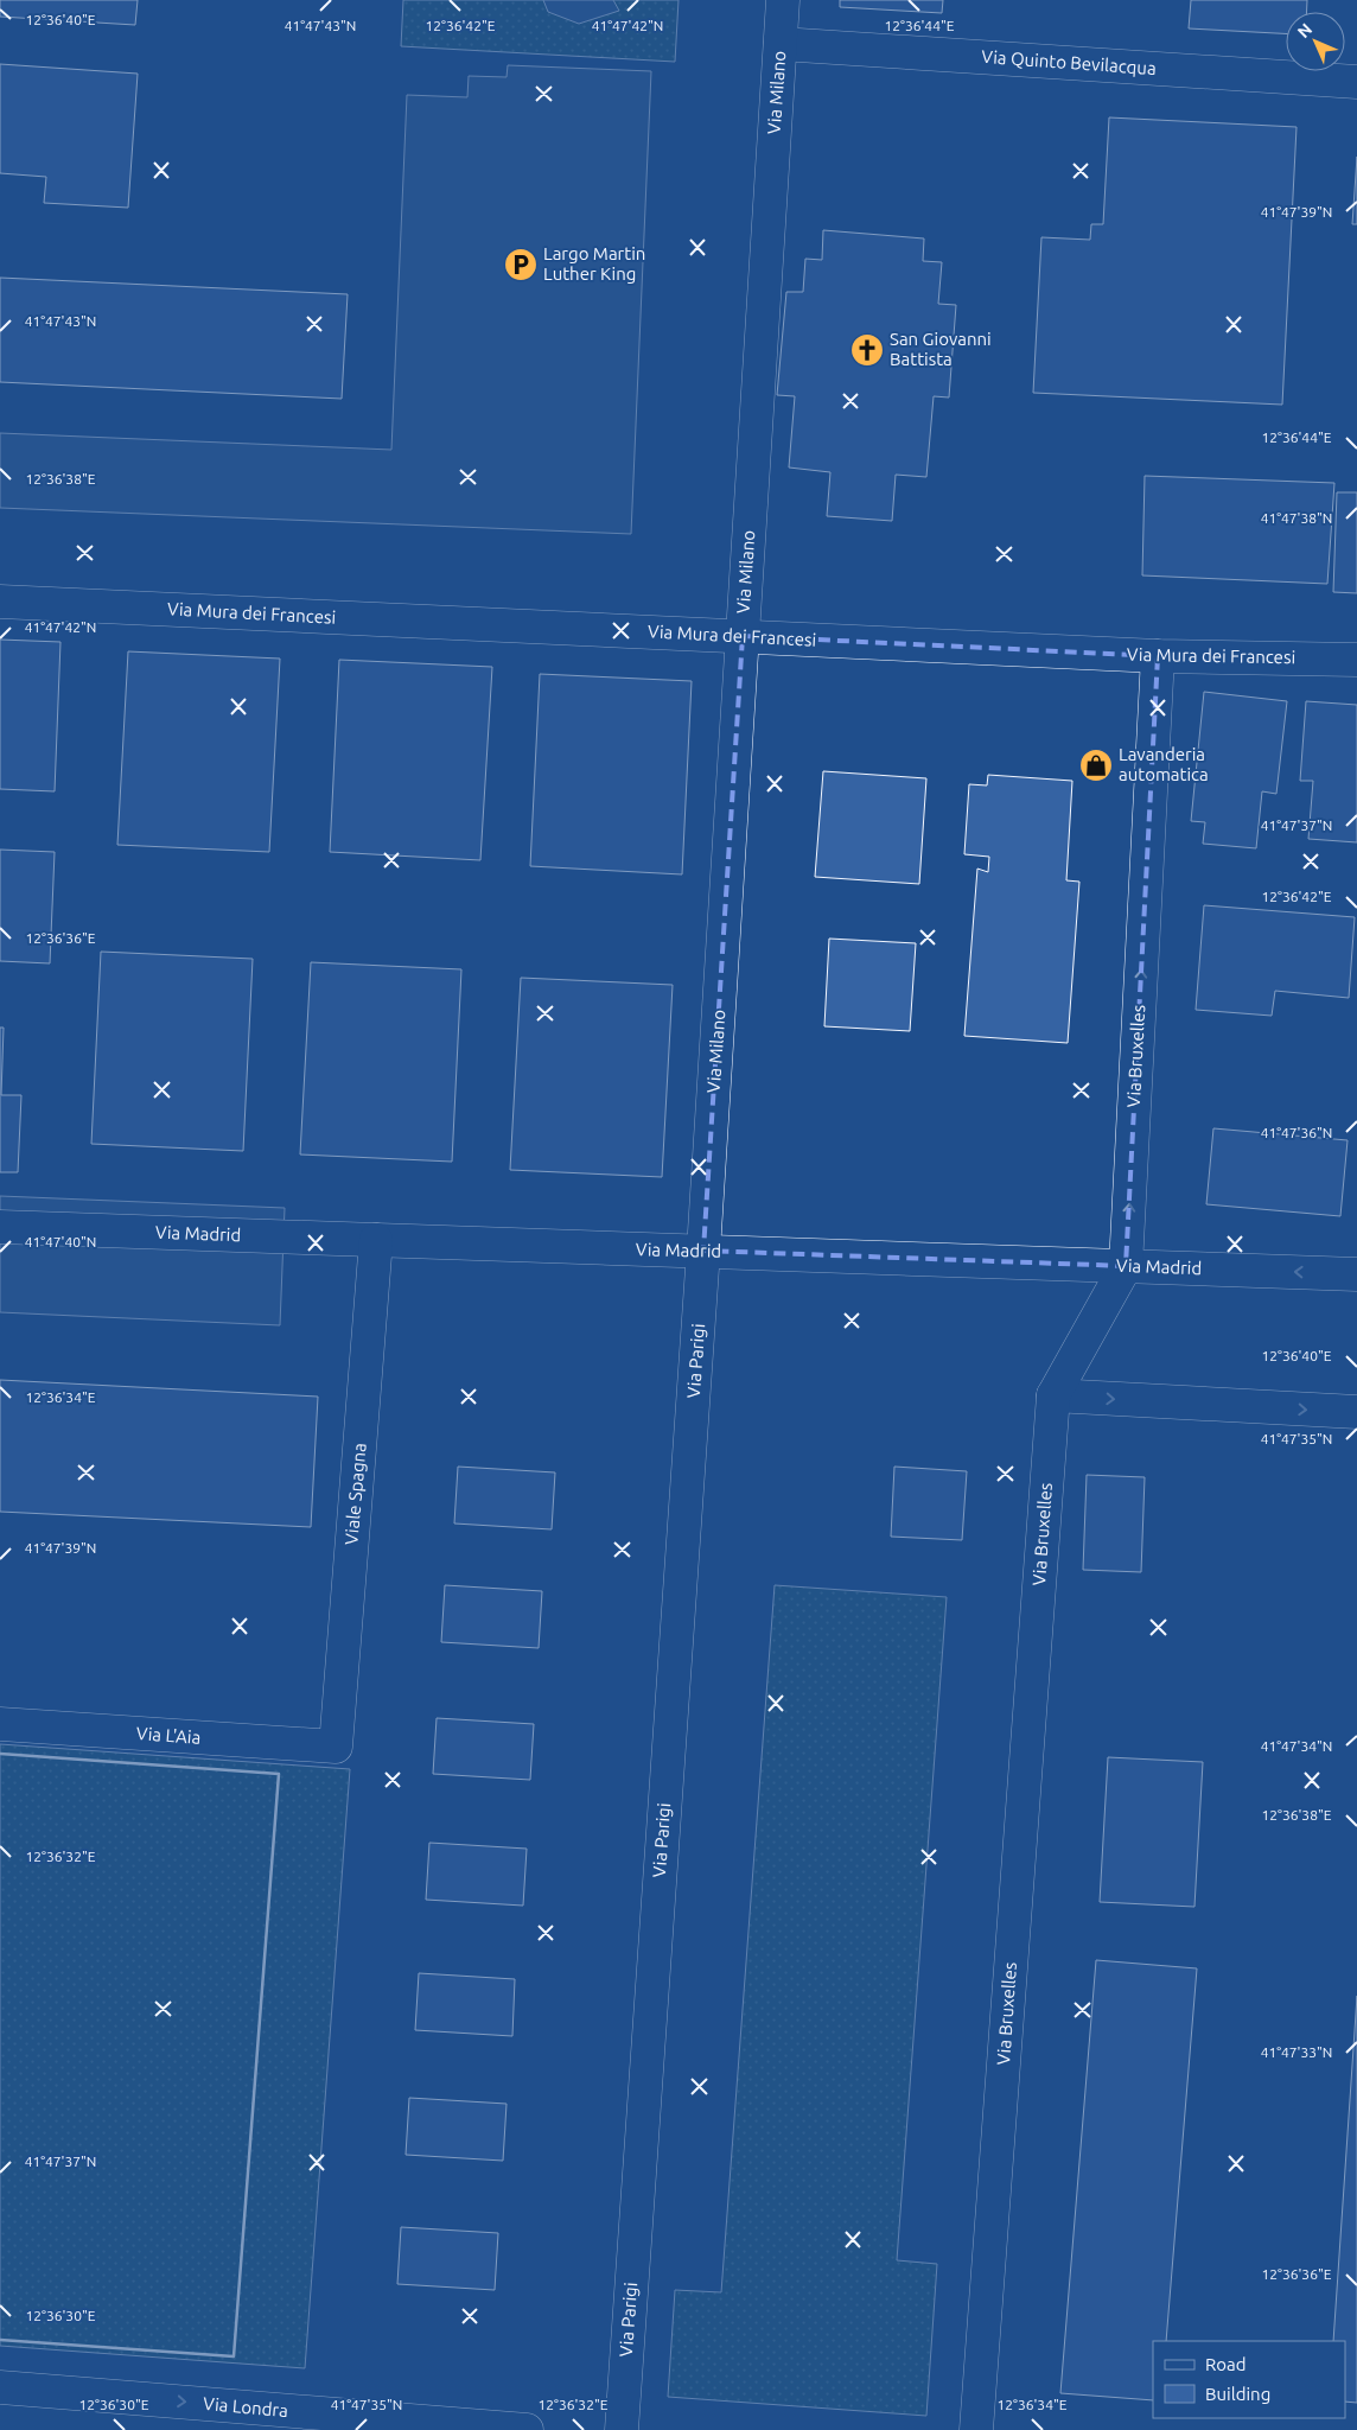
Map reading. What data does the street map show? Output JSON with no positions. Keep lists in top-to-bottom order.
{
  "streets": {
    "street": [
      "Via Quinto Bevilacqua",
      "Via Milano",
      "Via Mura dei Francesi",
      "Via Bruxelles",
      "Via Madrid",
      "Via Parigi",
      "Viale Spagna",
      "Via L'Aia",
      "Via Londra"
    ]
  },
  "crossings": [
    ["Via Quinto Bevilacqua", "Via Milano"],
    ["Via Milano", "Via Mura dei Francesi"],
    ["Via Milano", "Via Madrid"],
    ["Via Milano", "Via Parigi"],
    ["Via Mura dei Francesi", "Via Bruxelles"],
    ["Via Bruxelles", "Via Madrid"],
    ["Via Madrid", "Via Parigi"],
    ["Via Madrid", "Viale Spagna"],
    ["Viale Spagna", "Via L'Aia"]
  ],
  "one_way": ["Via Londra"],
  "places": {
    "parking": ["Largo Martin Luther King"],
    "church": ["San Giovanni Battista"],
    "shop": ["Lavanderia automatica"]
  },
  "legend": ["Road", "Building"],
  "north": "top left",
  "coordinates": [
    "12°36'40\"E",
    "41°47'43\"N",
    "12°36'42\"E",
    "41°47'42\"N",
    "12°36'44\"E",
    "41°47'39\"N",
    "12°36'38\"E",
    "41°47'38\"N",
    "41°47'37\"N",
    "12°36'36\"E",
    "41°47'36\"N",
    "41°47'40\"N",
    "12°36'34\"E",
    "41°47'35\"N",
    "41°47'34\"N",
    "12°36'32\"E",
    "41°47'33\"N",
    "12°36'30\"E"
  ]
}
